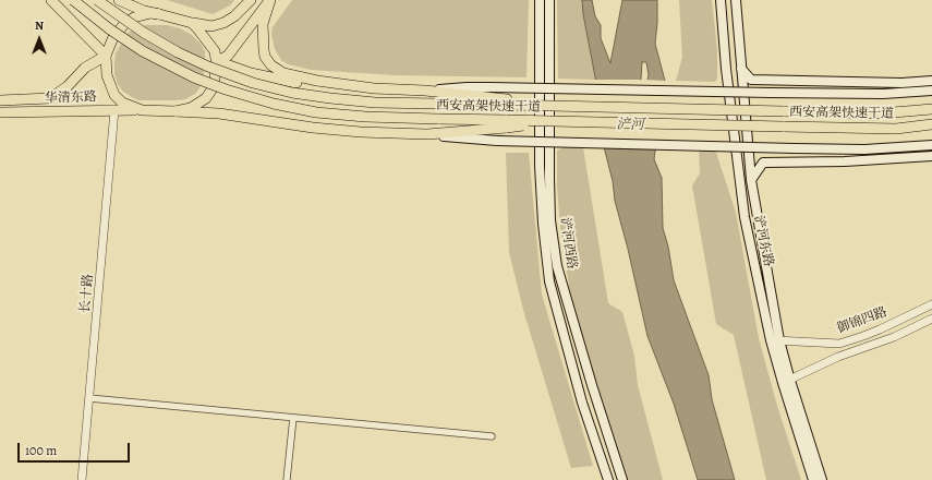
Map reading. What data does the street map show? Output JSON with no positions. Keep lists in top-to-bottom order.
{
  "streets": {
    "main road": [
      "华清东路",
      "西安高架快速干道",
      "浐河东路",
      "浐河西路"
    ],
    "street": ["长十路", "御锦四路"]
  },
  "crossings": [
    ["华清东路", "长十路"],
    ["浐河东路", "御锦四路"]
  ],
  "water": ["浐河"],
  "scale_bar": "100 m",
  "north": "top"
}
